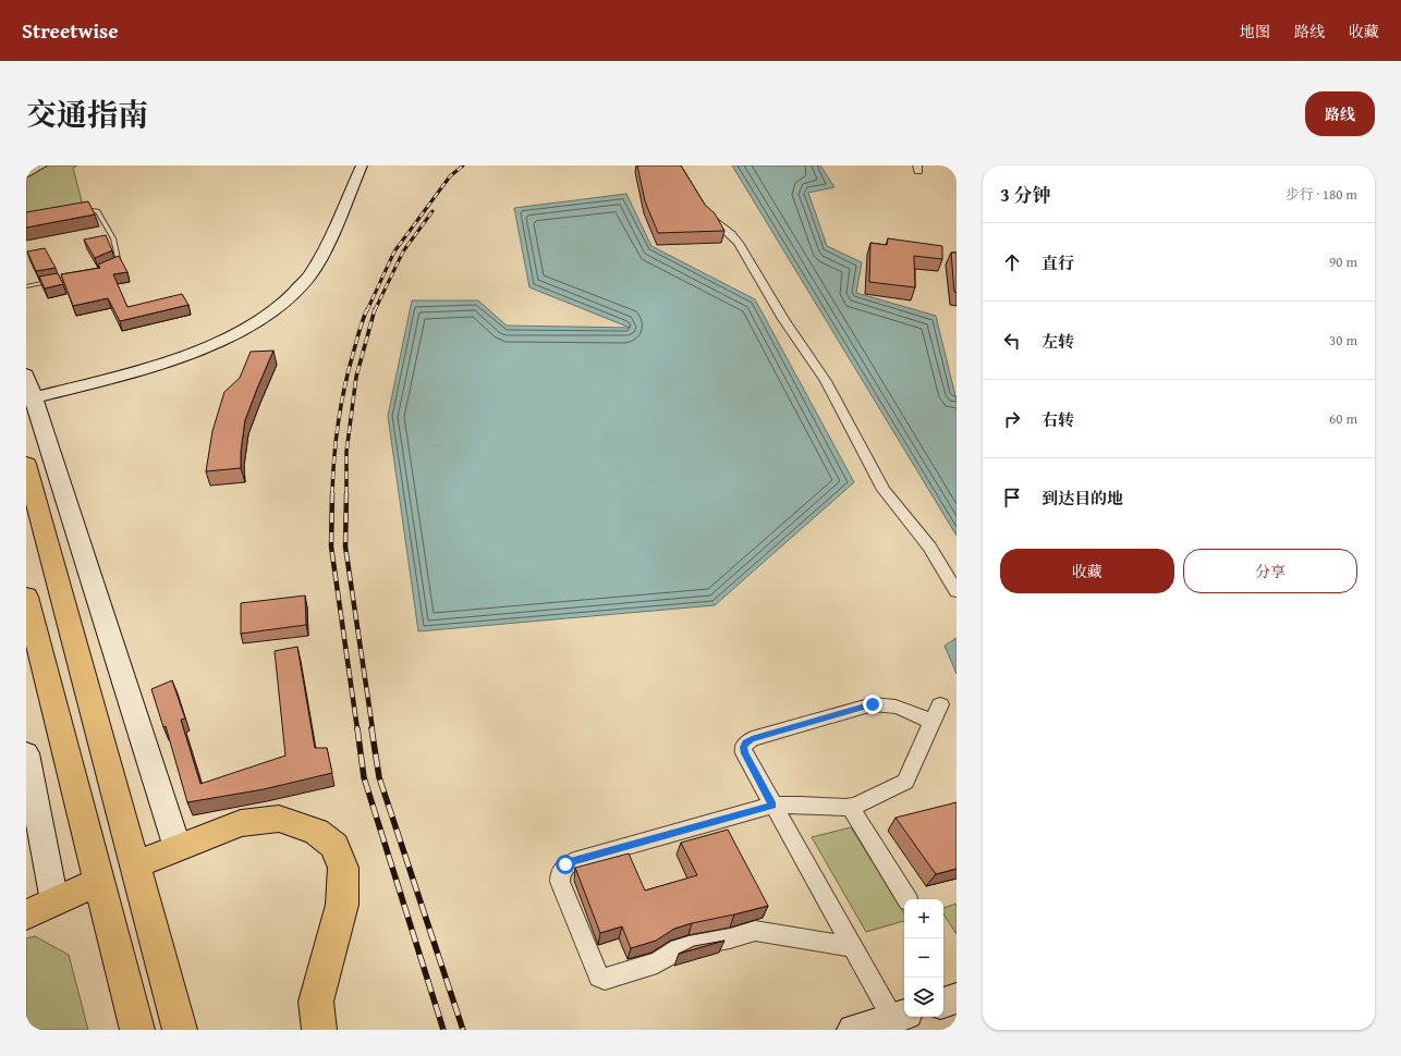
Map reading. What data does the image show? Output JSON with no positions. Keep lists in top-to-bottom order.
{
  "page": {
    "header": "Streetwise",
    "nav": ["地图", "路线", "收藏"],
    "title": "交通指南",
    "buttons": [
      "路线",
      ["收藏", "分享"]
    ],
    "heading": ["3 分钟", "步行 · 180 m"],
    "list": [
      ["直行", "90 m"],
      ["左转", "30 m"],
      ["右转", "60 m"],
      "到达目的地"
    ],
    "map_buttons": ["+", "−"]
  }
}
